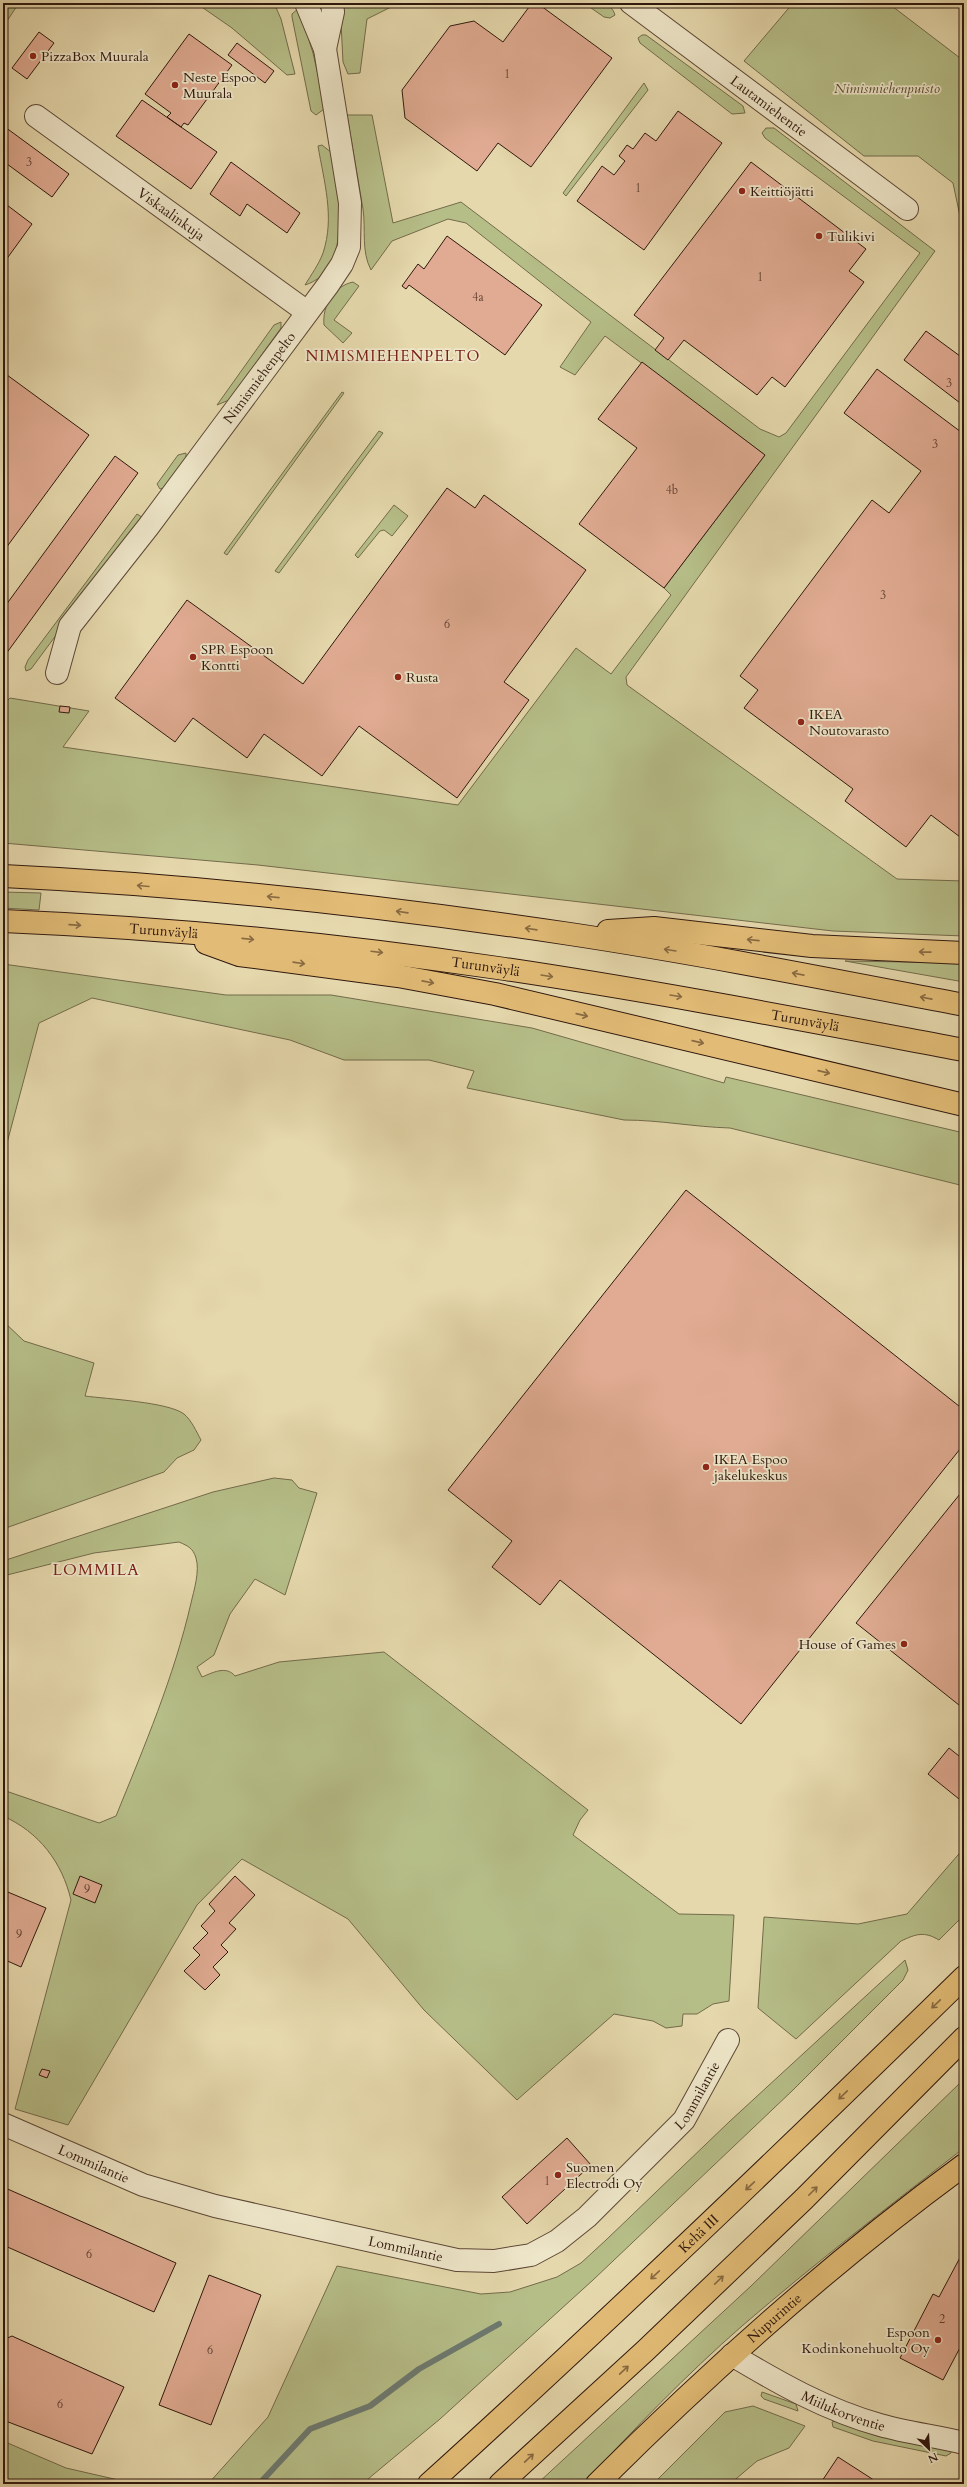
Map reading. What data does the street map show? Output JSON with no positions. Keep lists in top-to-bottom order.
{
  "streets": {
    "main road": ["Turunväylä", "Kehä III", "Nupurintie"],
    "street": [
      "Lautamiehentie",
      "Viskaalinkuja",
      "Nimismiehenpelto",
      "Lommilantie",
      "Miilukorventie"
    ]
  },
  "crossings": [
    ["Viskaalinkuja", "Nimismiehenpelto"],
    ["Nupurintie", "Miilukorventie"]
  ],
  "districts": ["NIMISMIEHENPELTO", "LOMMILA"],
  "parks": ["Nimismiehenpuisto"],
  "places": [
    "PizzaBox Muurala",
    "Neste Espoo Muurala",
    "Keittiöjätti",
    "Tulikivi",
    "SPR Espoon Kontti",
    "Rusta",
    "IKEA Noutovarasto",
    "IKEA Espoo jakelukeskus",
    "House of Games",
    "Suomen Electrodi Oy",
    "Espoon Kodinkonehuolto Oy"
  ],
  "house_numbers": [
    "1",
    "3",
    "1",
    "1",
    "4a",
    "3",
    "3",
    "4b",
    "3",
    "6",
    "9",
    "9",
    "1",
    "6",
    "2",
    "6",
    "6"
  ],
  "north": "bottom right"
}
